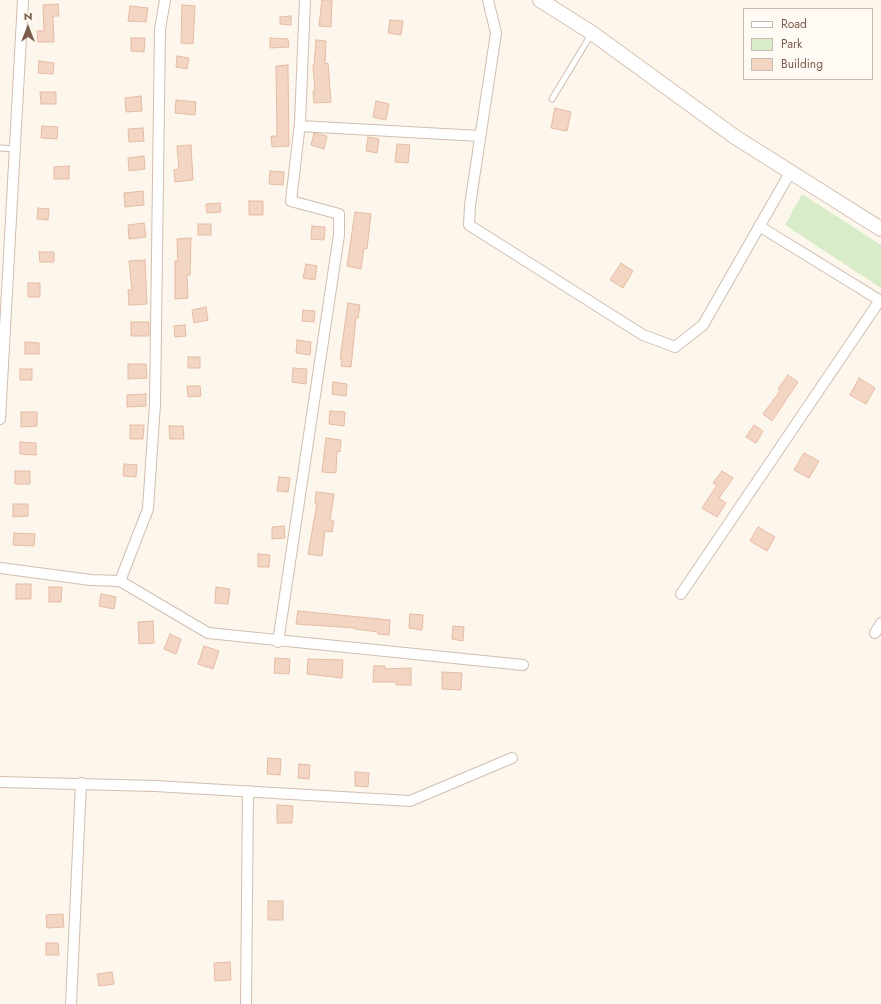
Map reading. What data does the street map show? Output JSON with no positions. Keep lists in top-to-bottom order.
{
  "legend": ["Road", "Park", "Building"],
  "north": "top"
}
